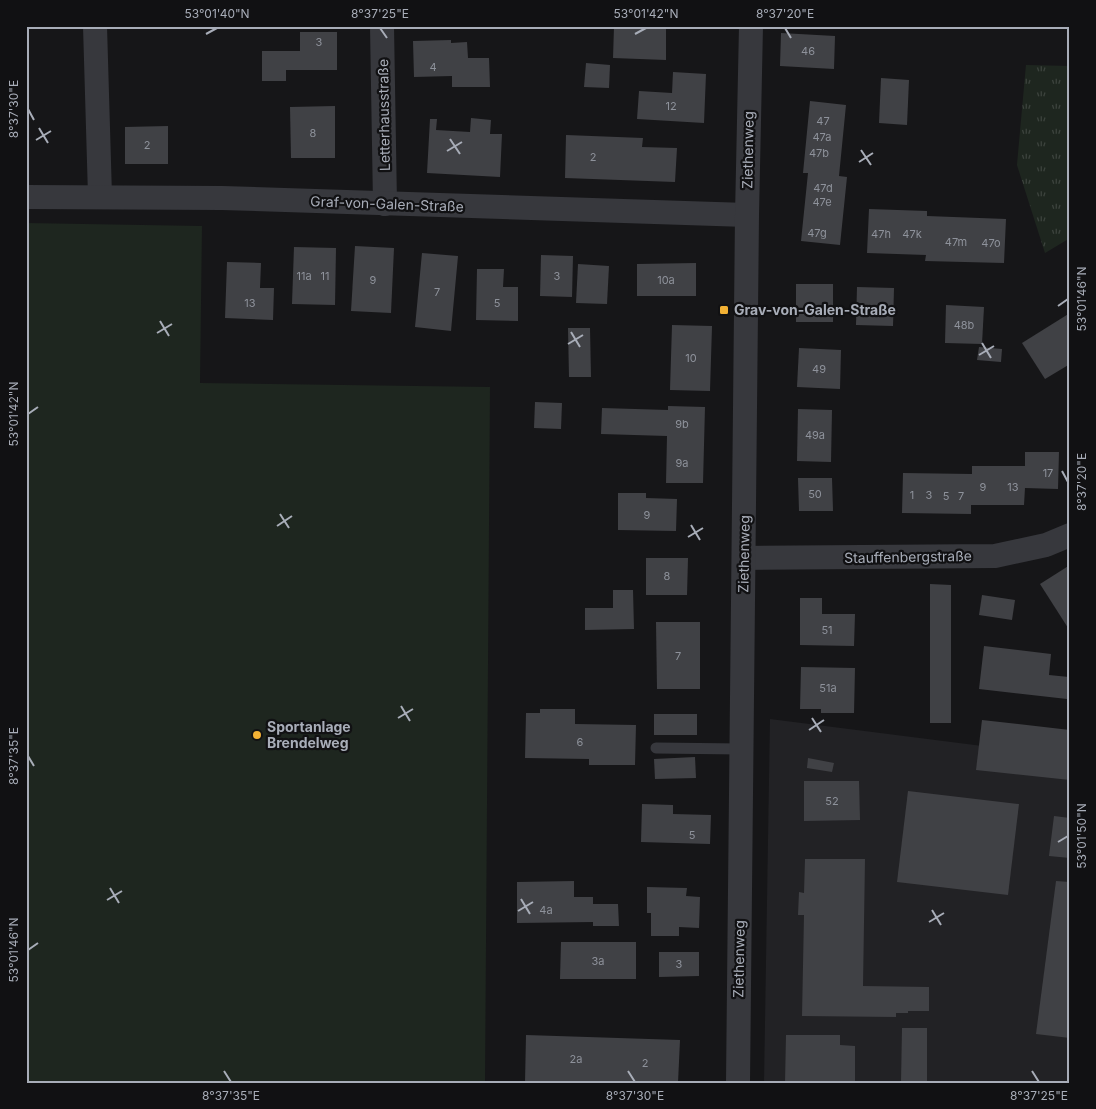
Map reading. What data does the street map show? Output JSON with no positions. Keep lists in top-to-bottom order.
{
  "streets": {
    "street": [
      "Letterhausstraße",
      "Ziethenweg",
      "Graf-von-Galen-Straße",
      "Stauffenbergstraße"
    ]
  },
  "crossings": [
    ["Letterhausstraße", "Graf-von-Galen-Straße"],
    ["Ziethenweg", "Graf-von-Galen-Straße"],
    ["Ziethenweg", "Stauffenbergstraße"]
  ],
  "places": {
    "transit": ["Grav-von-Galen-Straße"],
    "other": ["Sportanlage Brendelweg"]
  },
  "house_numbers": [
    "3",
    "46",
    "4",
    "12",
    "47",
    "8",
    "47a",
    "2",
    "47b",
    "2",
    "47d",
    "47e",
    "47g",
    "47h",
    "47k",
    "47m",
    "47o",
    "11a",
    "11",
    "3",
    "9",
    "10a",
    "7",
    "13",
    "5",
    "48b",
    "10",
    "49",
    "9b",
    "49a",
    "9a",
    "17",
    "9",
    "13",
    "50",
    "1",
    "3",
    "5",
    "7",
    "9",
    "8",
    "51",
    "7",
    "51a",
    "6",
    "52",
    "5",
    "4a",
    "3a",
    "3",
    "2a",
    "2"
  ],
  "coordinates": [
    "53°01'40\"N",
    "8°37'25\"E",
    "53°01'42\"N",
    "8°37'20\"E",
    "8°37'30\"E",
    "53°01'46\"N",
    "8°37'35\"E",
    "53°01'50\"N"
  ]
}
